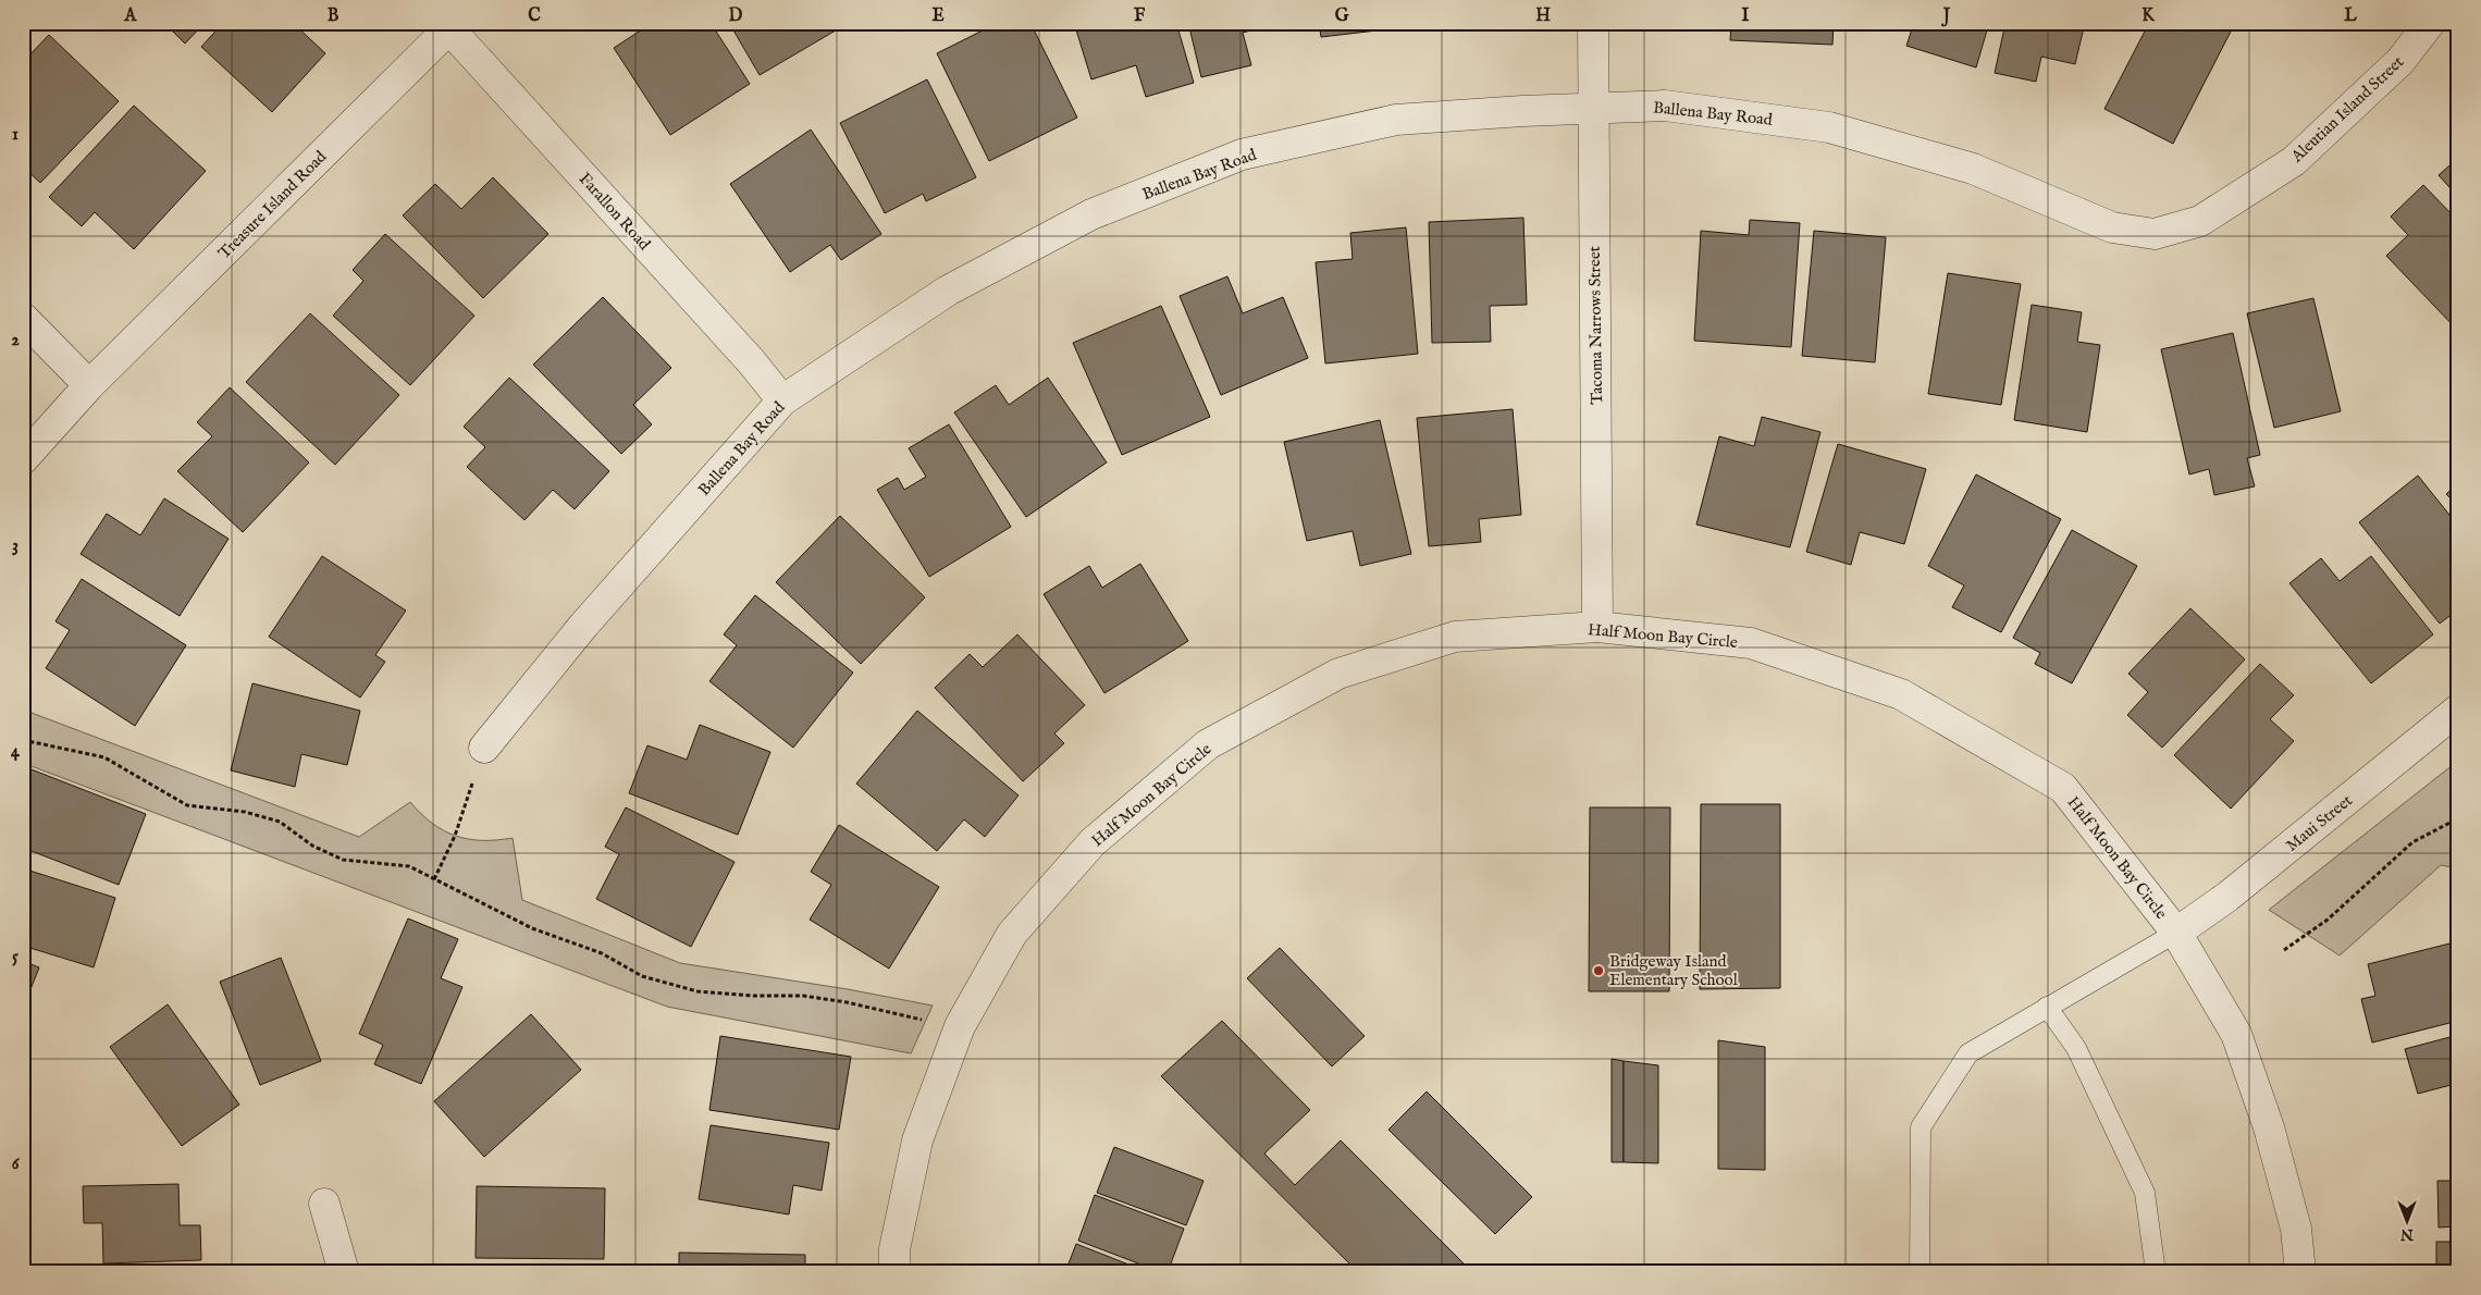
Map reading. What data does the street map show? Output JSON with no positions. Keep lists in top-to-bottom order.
{
  "streets": {
    "street": [
      "Aleutian Island Street",
      "Ballena Bay Road",
      "Treasure Island Road",
      "Farallon Road",
      "Tacoma Narrows Street",
      "Half Moon Bay Circle",
      "Maui Street"
    ]
  },
  "crossings": [
    ["Aleutian Island Street", "Ballena Bay Road"],
    ["Ballena Bay Road", "Farallon Road"],
    ["Ballena Bay Road", "Tacoma Narrows Street"],
    ["Treasure Island Road", "Farallon Road"],
    ["Tacoma Narrows Street", "Half Moon Bay Circle"],
    ["Half Moon Bay Circle", "Maui Street"]
  ],
  "places": ["Bridgeway Island Elementary School"],
  "north": "bottom",
  "grid": {
    "columns": [
      "A",
      "B",
      "C",
      "D",
      "E",
      "F",
      "G",
      "H",
      "I",
      "J",
      "K",
      "L"
    ],
    "rows": [
      "1",
      "2",
      "3",
      "4",
      "5",
      "6"
    ]
  }
}
